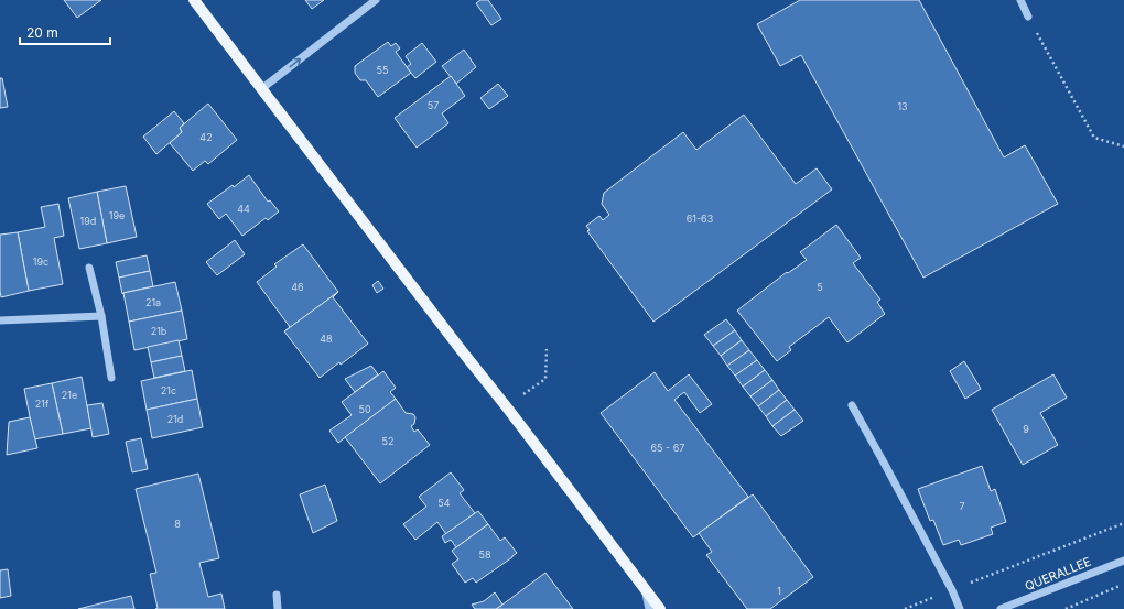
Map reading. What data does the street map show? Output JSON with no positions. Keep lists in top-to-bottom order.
{
  "streets": {
    "street": ["QUERALLEE"]
  },
  "house_numbers": [
    "55",
    "57",
    "13",
    "42",
    "44",
    "19e",
    "61-63",
    "19d",
    "19c",
    "46",
    "5",
    "21a",
    "21b",
    "48",
    "21c",
    "21e",
    "21f",
    "50",
    "21d",
    "9",
    "52",
    "65 - 67",
    "54",
    "7",
    "8",
    "58",
    "1"
  ],
  "scale_bar": "20 m"
}
